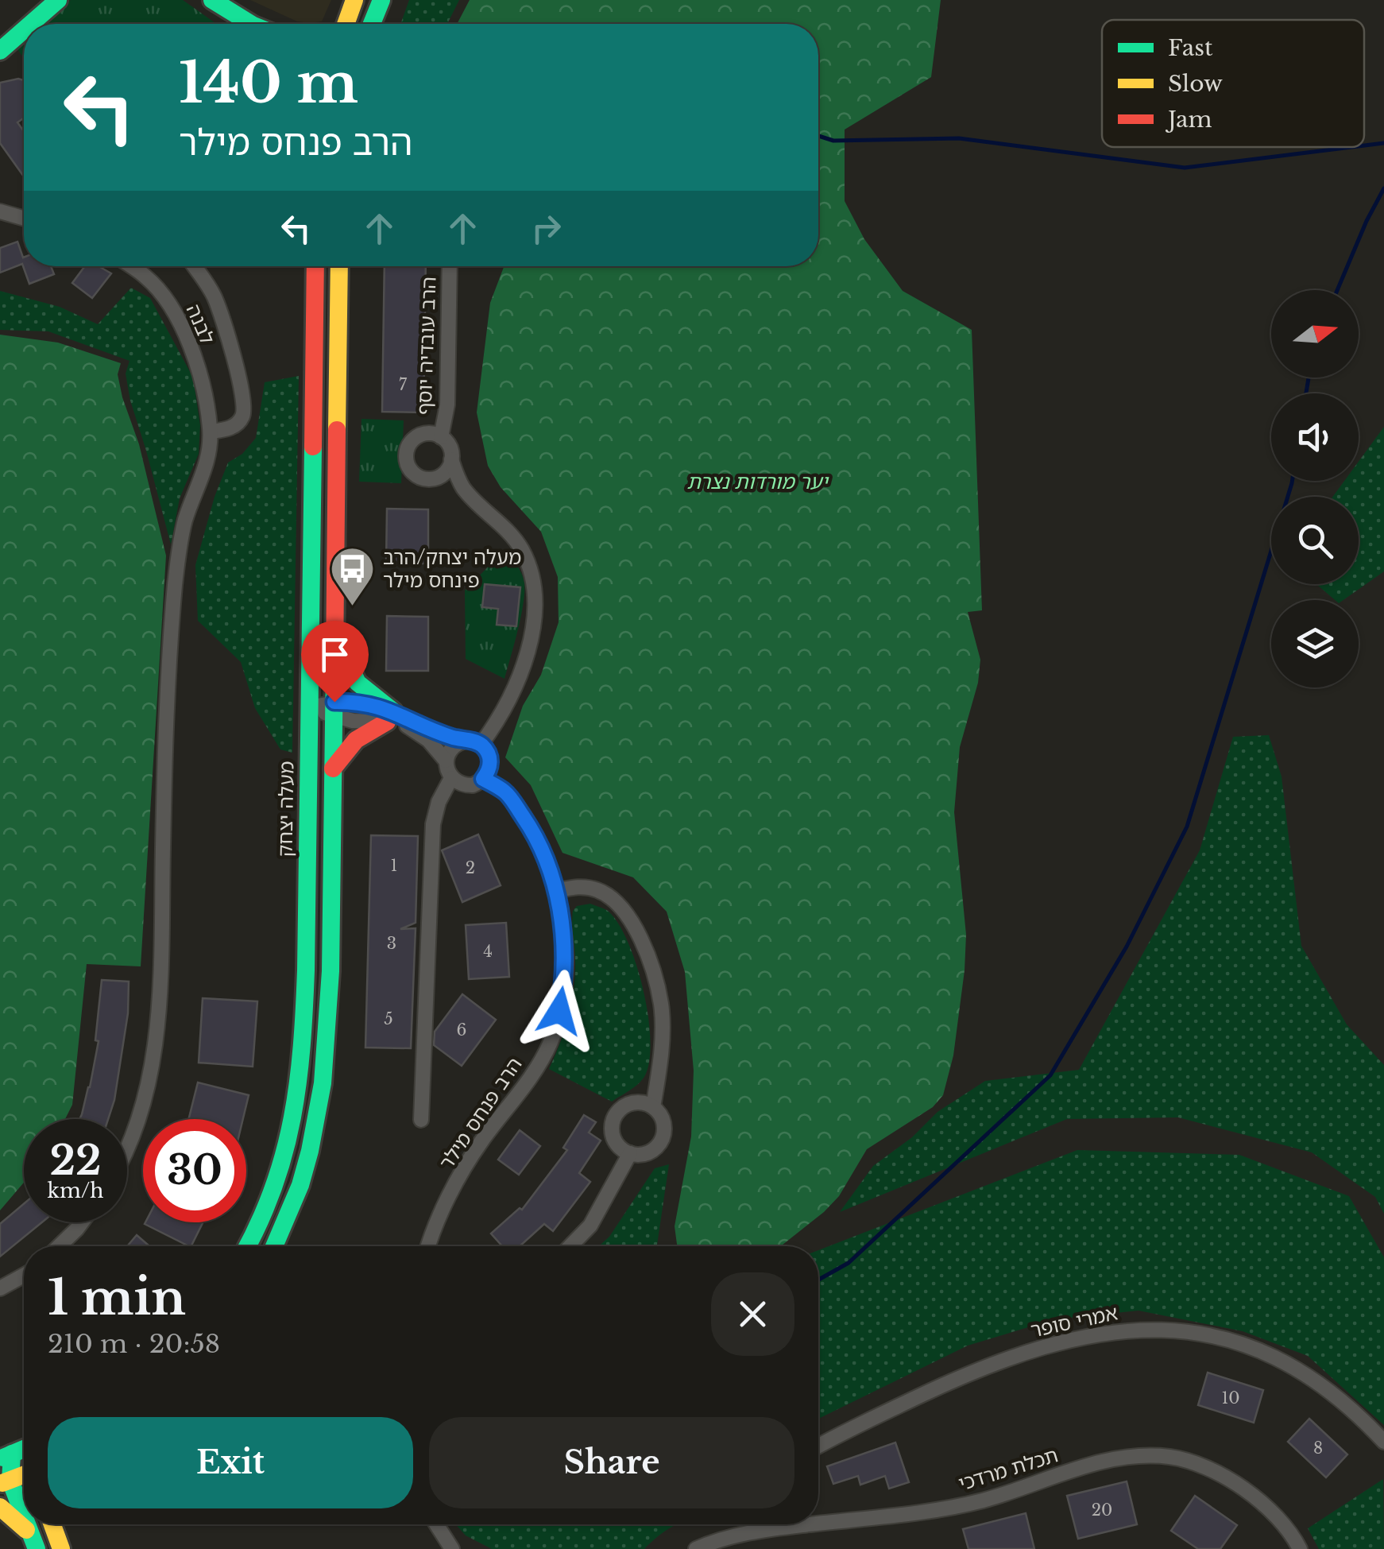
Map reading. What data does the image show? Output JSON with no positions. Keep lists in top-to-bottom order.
{
  "streets": {
    "street": [
      "לבנה",
      "הרב עובדיה יוסף",
      "מעלה יצחק",
      "הרב פנחס מילר",
      "אמרי סופר",
      "תכלת מרדכי"
    ]
  },
  "parks": ["יער מורדות נצרת"],
  "places": {
    "bus stop": ["מעלה יצחק/הרב פינחס מילר"]
  },
  "house_numbers": [
    "7",
    "1",
    "2",
    "3",
    "4",
    "5",
    "6",
    "10",
    "8",
    "20"
  ],
  "legend": ["Fast", "Slow", "Jam"],
  "north": "right",
  "page": {
    "turn": ["140 m", "הרב פנחס מילר"],
    "speed": "22 km/h",
    "limit": "30",
    "heading": ["1 min", "210 m · 20:58"],
    "buttons": ["Exit", "Share"]
  }
}
